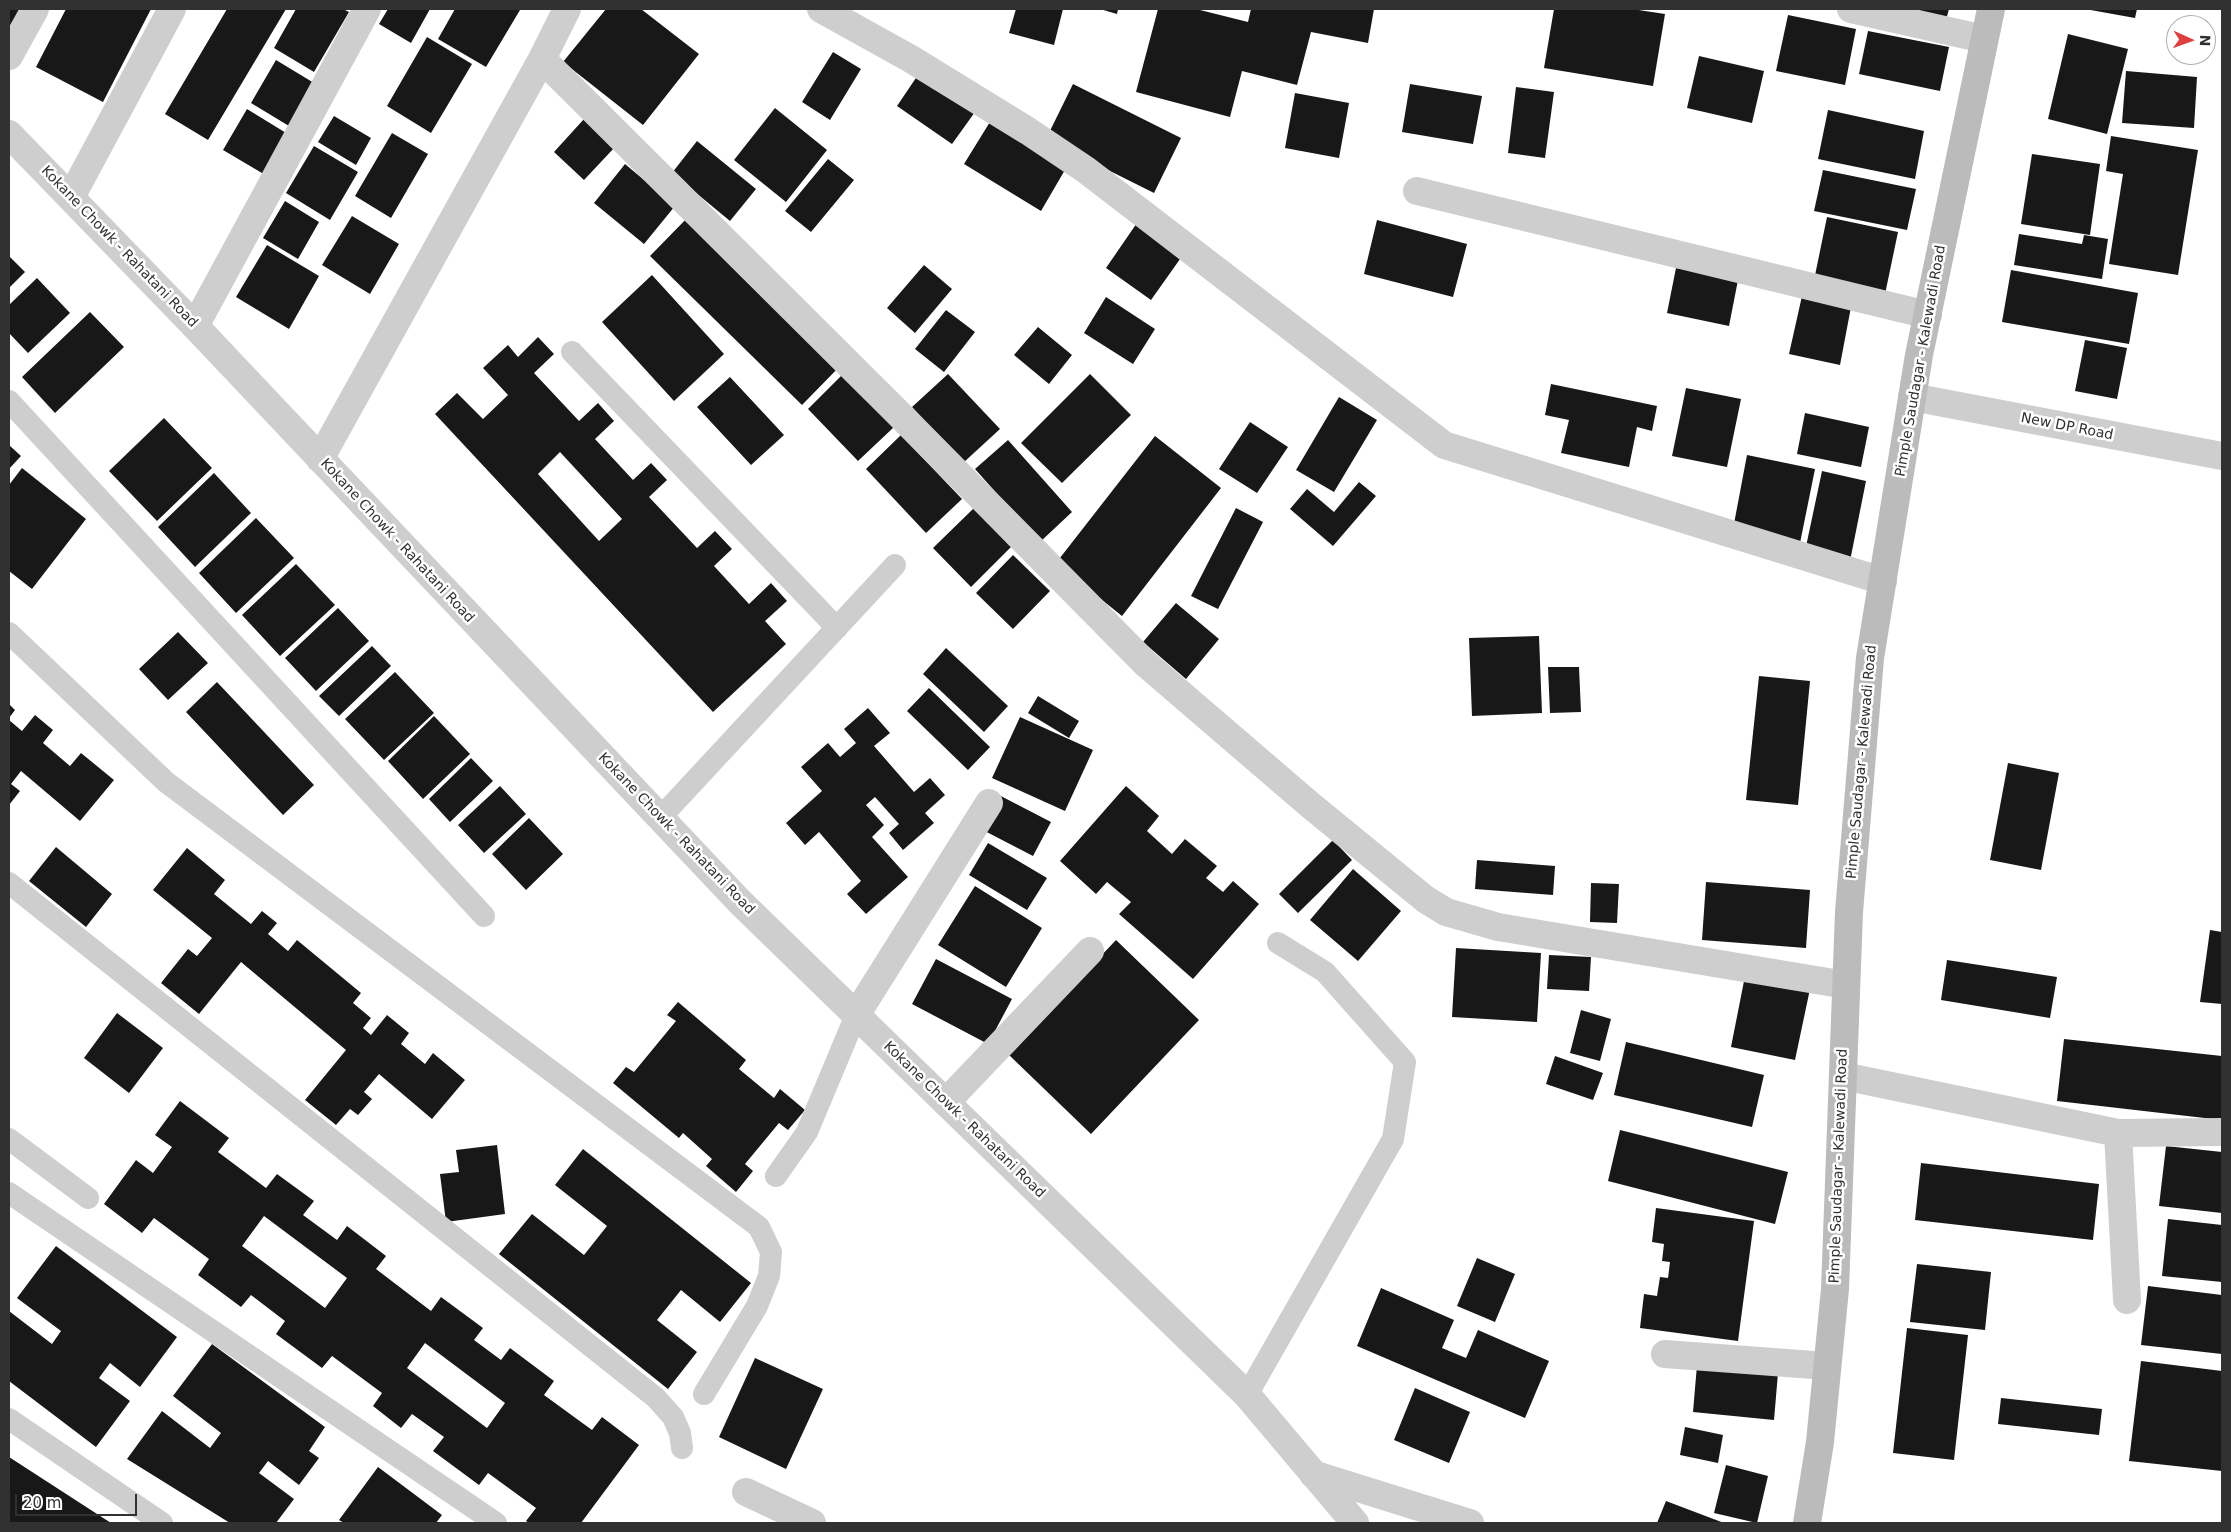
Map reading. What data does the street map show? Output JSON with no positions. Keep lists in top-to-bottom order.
{
  "streets": {
    "main road": ["Pimple Saudagar - Kalewadi Road"],
    "street": ["Kokane Chowk - Rahatani Road", "New DP Road"]
  },
  "crossings": [
    ["Pimple Saudagar - Kalewadi Road", "New DP Road"]
  ],
  "scale_bar": "20 m",
  "north": "right"
}
